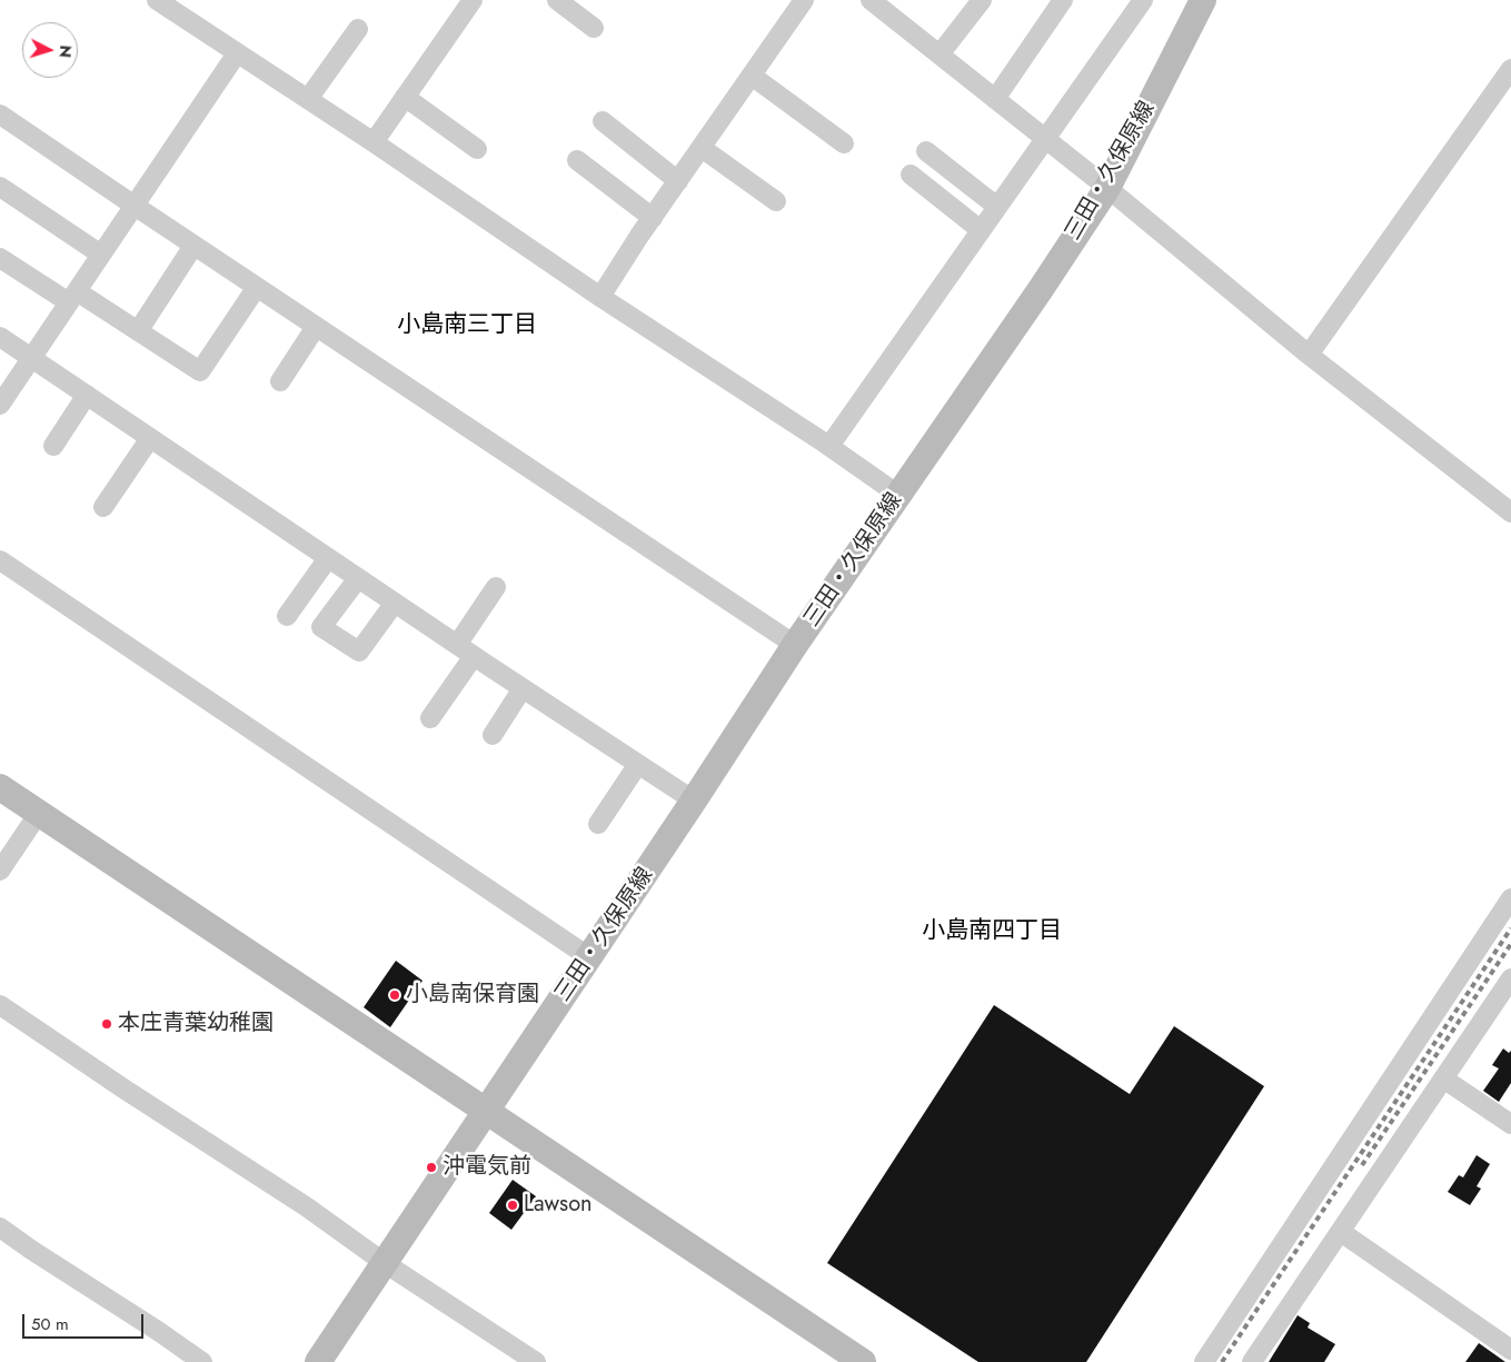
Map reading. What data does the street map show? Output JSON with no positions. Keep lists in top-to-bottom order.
{
  "streets": {
    "street": ["三田・久保原線"]
  },
  "districts": ["小島南三丁目", "小島南四丁目"],
  "places": [
    "小島南保育園",
    "本庄青葉幼稚園",
    "沖電気前",
    "Lawson"
  ],
  "scale_bar": "50 m",
  "north": "right"
}
